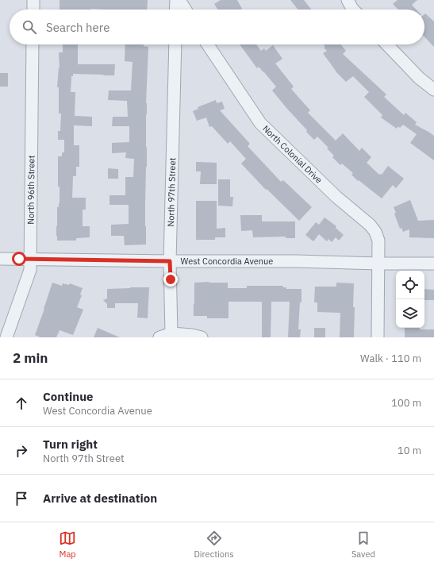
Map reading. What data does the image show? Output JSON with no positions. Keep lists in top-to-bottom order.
{
  "streets": {
    "street": [
      "North Colonial Drive",
      "North 96th Street",
      "North 97th Street",
      "West Concordia Avenue"
    ]
  },
  "crossings": [
    ["North Colonial Drive", "West Concordia Avenue"],
    ["North 96th Street", "West Concordia Avenue"],
    ["North 97th Street", "West Concordia Avenue"]
  ],
  "page": {
    "search": "Search here",
    "heading": ["2 min", "Walk · 110 m"],
    "list": [
      ["Continue", "West Concordia Avenue", "100 m"],
      ["Turn right", "North 97th Street", "10 m"],
      "Arrive at destination"
    ],
    "nav": ["Map", "Directions", "Saved"]
  }
}
